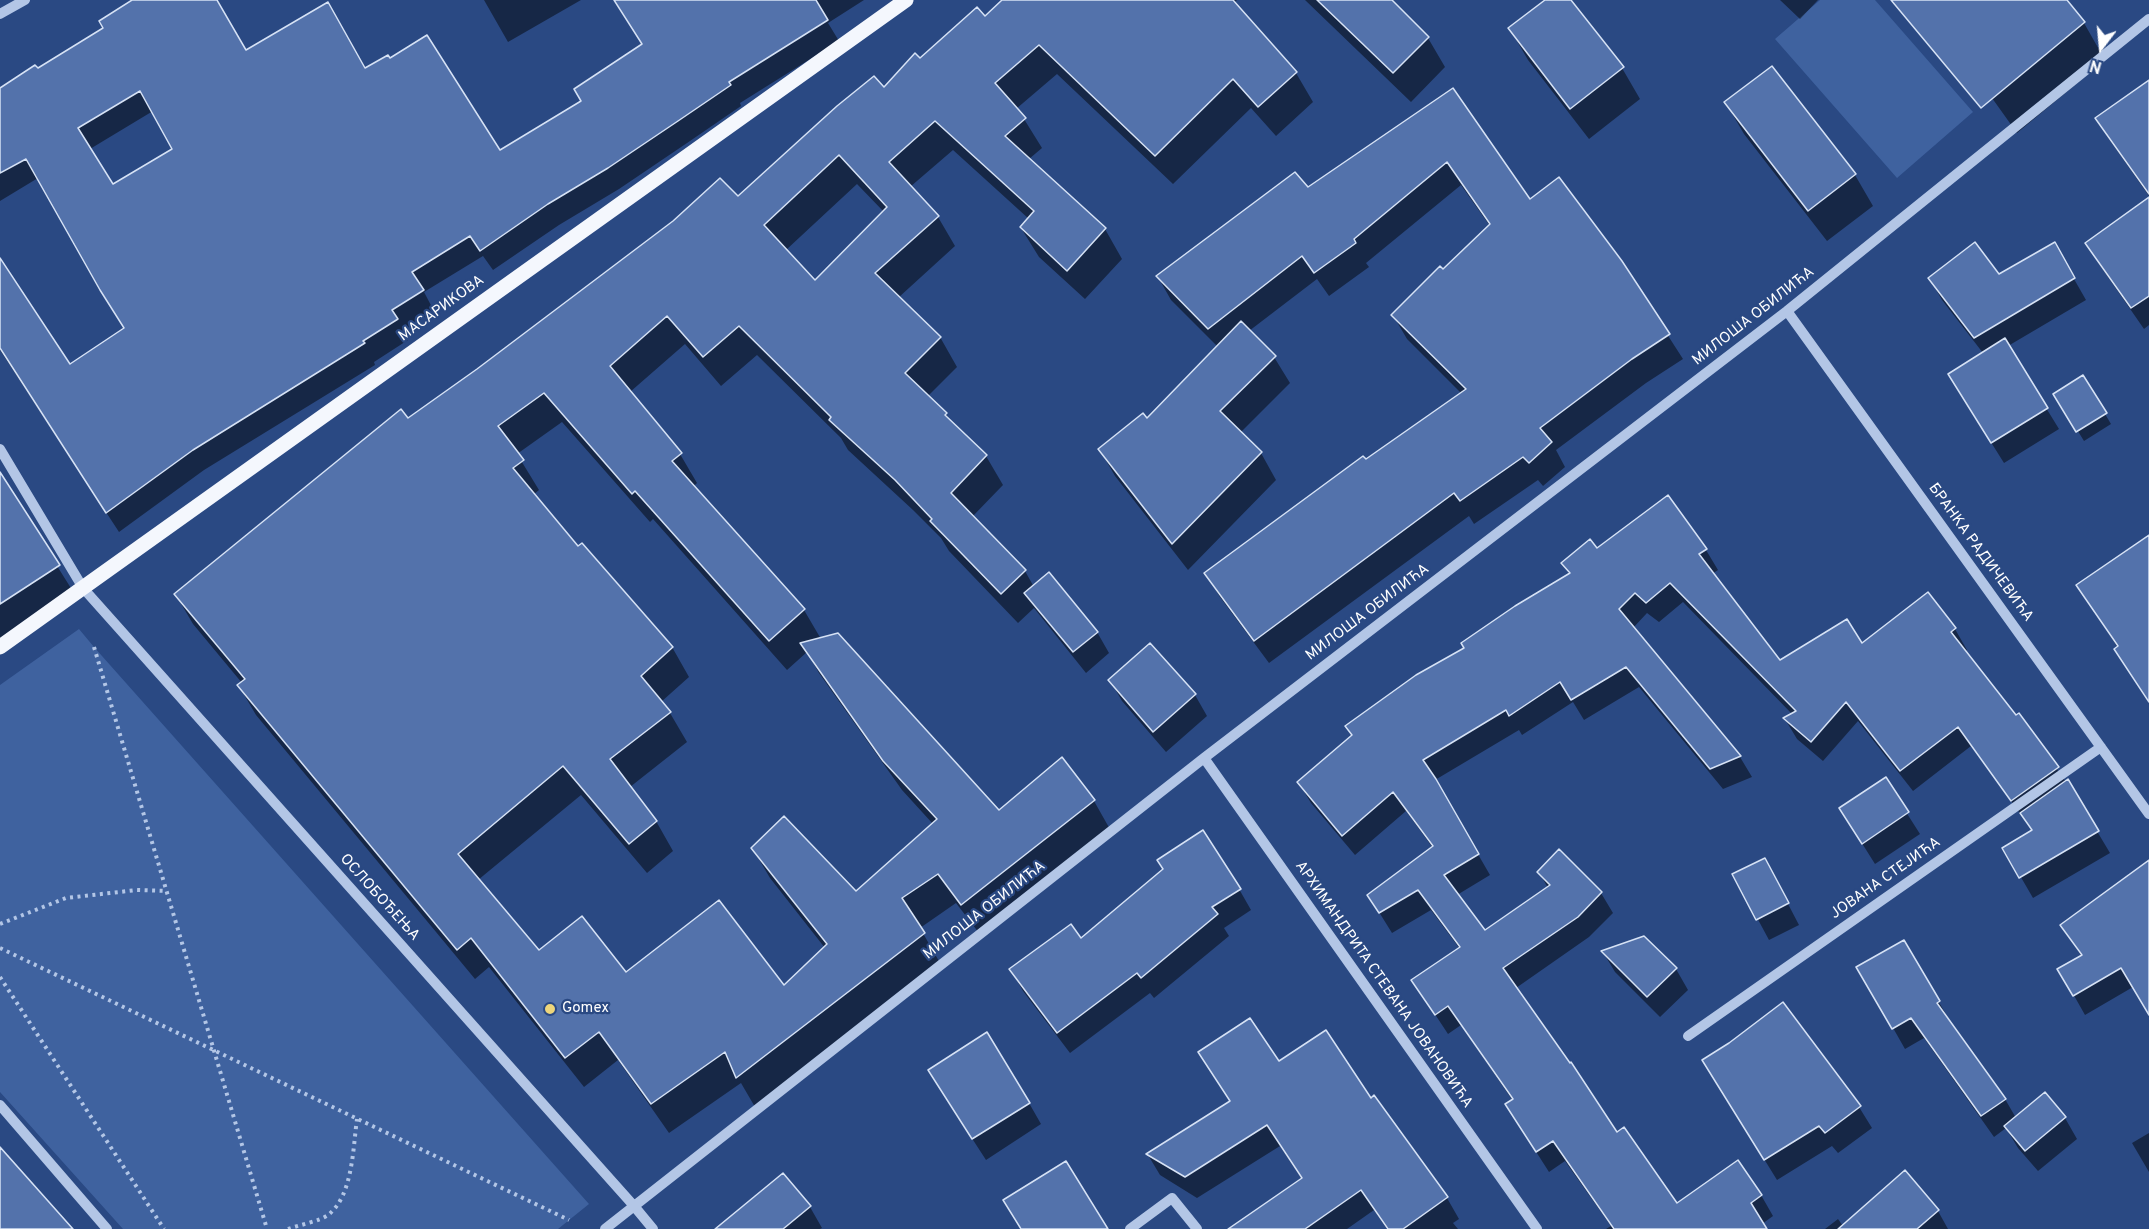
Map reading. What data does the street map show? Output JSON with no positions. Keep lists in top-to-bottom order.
{
  "streets": {
    "main road": ["МАСАРИКОВА"],
    "street": [
      "МИЛОША ОБИЛИЋА",
      "БРАНКА РАДИЧЕВИЋА",
      "ЈОВАНА СТЕЈИЋА",
      "ОСЛОБОЂЕЊА",
      "АРХИМАНДРИТА СТЕВАНА ЈОВАНОВИЋА"
    ]
  },
  "crossings": [
    ["МАСАРИКОВА", "ОСЛОБОЂЕЊА"],
    ["МИЛОША ОБИЛИЋА", "БРАНКА РАДИЧЕВИЋА"],
    ["МИЛОША ОБИЛИЋА", "ОСЛОБОЂЕЊА"],
    ["МИЛОША ОБИЛИЋА", "АРХИМАНДРИТА СТЕВАНА ЈОВАНОВИЋА"],
    ["БРАНКА РАДИЧЕВИЋА", "ЈОВАНА СТЕЈИЋА"]
  ],
  "places": ["Gomex"],
  "north": "bottom"
}
